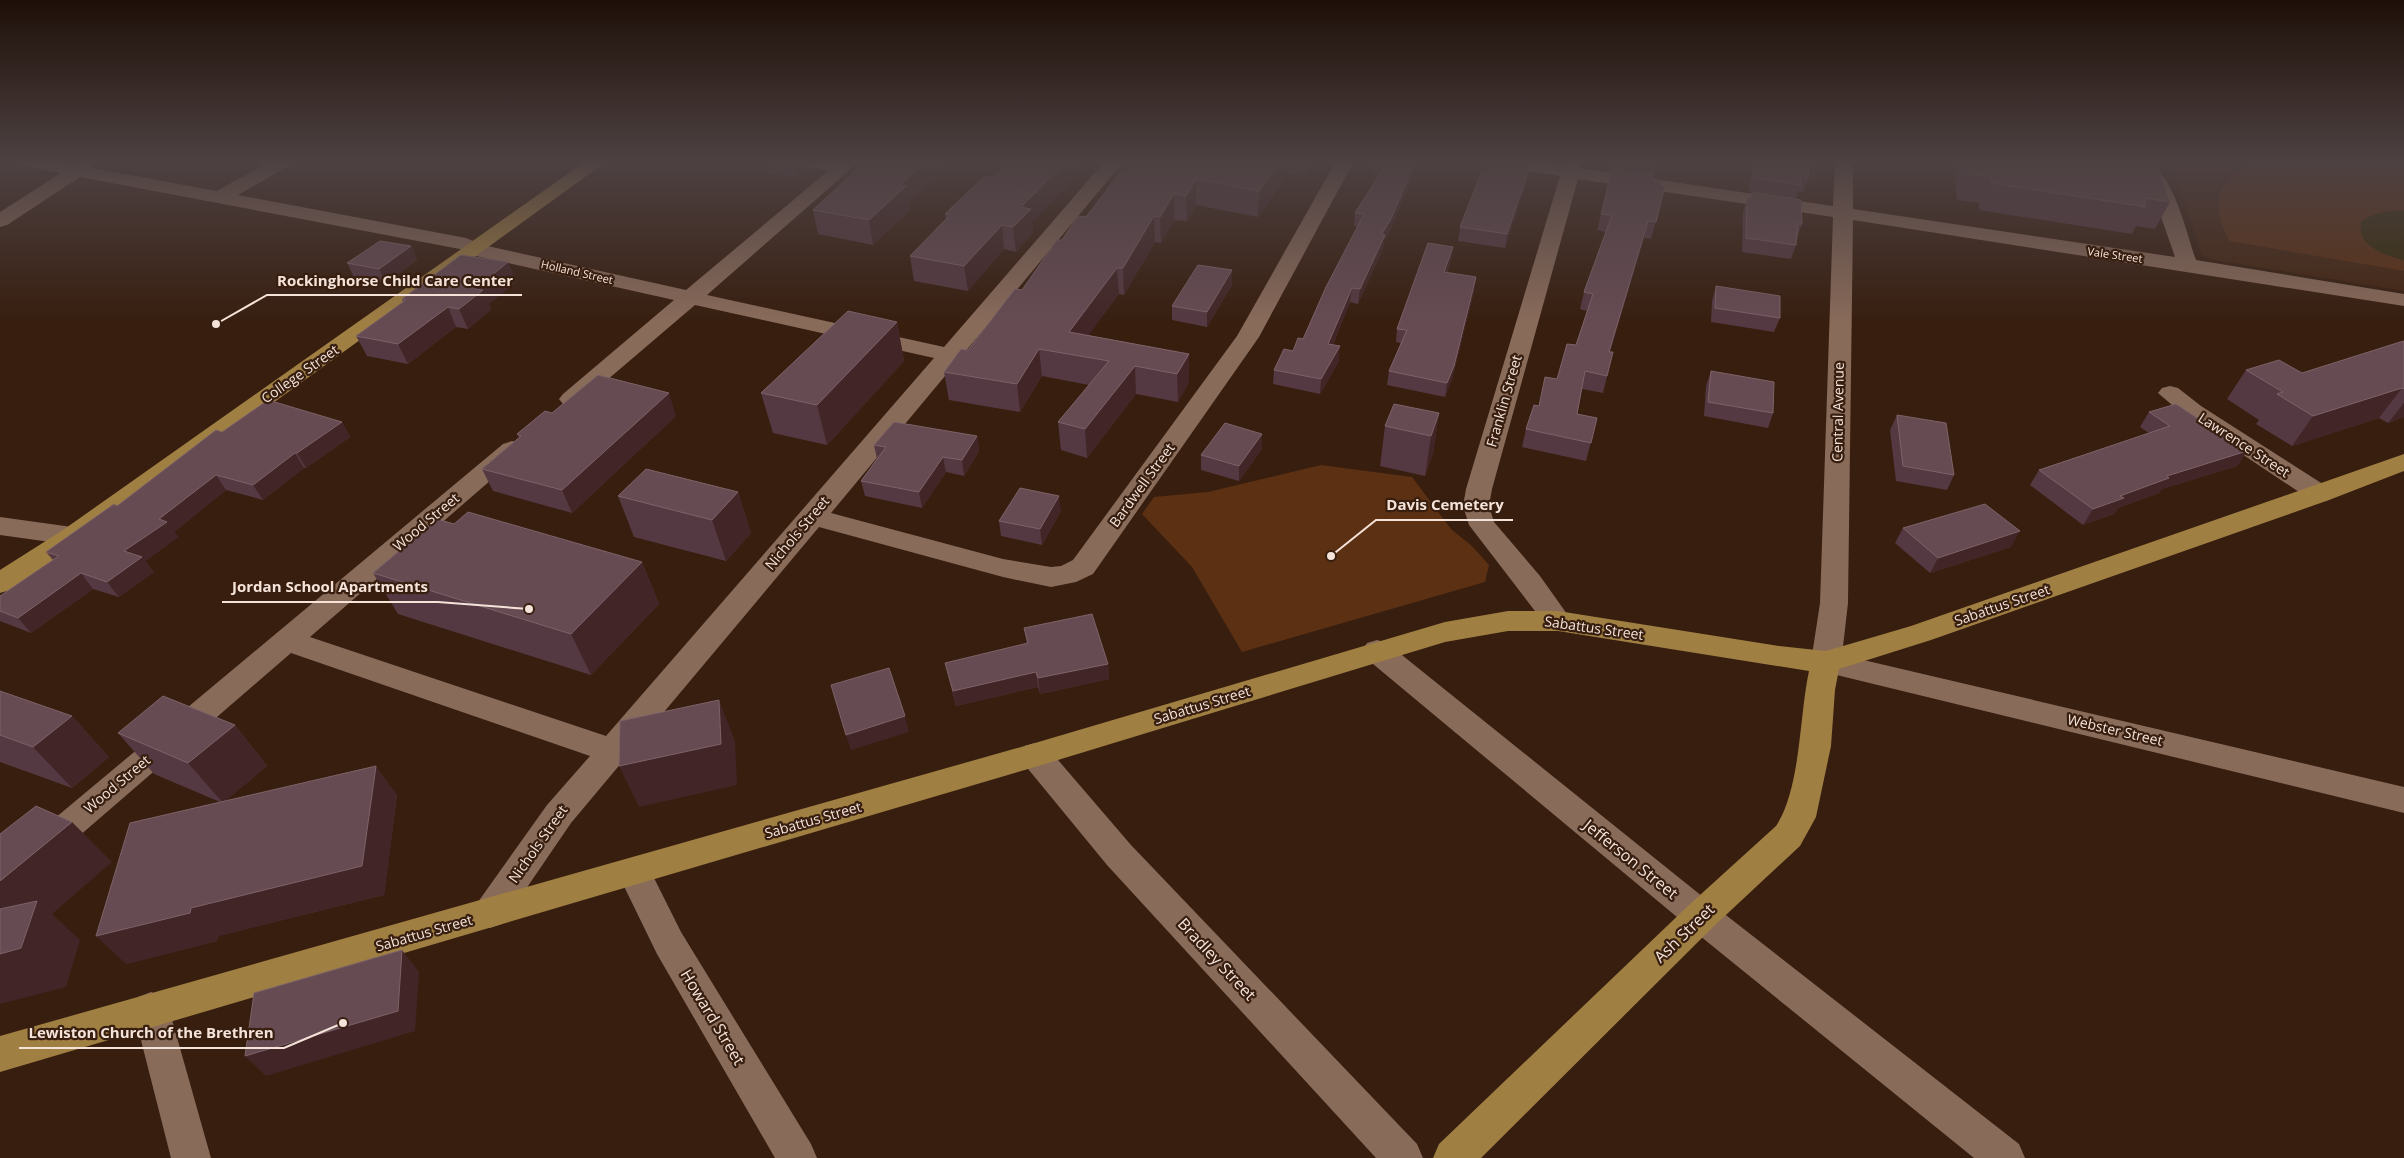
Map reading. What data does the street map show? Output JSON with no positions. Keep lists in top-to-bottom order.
{
  "streets": {
    "main road": ["College Street", "Sabattus Street", "Ash Street"],
    "street": [
      "Vale Street",
      "Holland Street",
      "Franklin Street",
      "Central Avenue",
      "Lawrence Street",
      "Bardwell Street",
      "Wood Street",
      "Nichols Street",
      "Webster Street",
      "Jefferson Street",
      "Bradley Street",
      "Howard Street"
    ]
  },
  "crossings": [
    ["Holland Street", "College Street"],
    ["Holland Street", "Nichols Street"],
    ["Franklin Street", "Sabattus Street"],
    ["Central Avenue", "Sabattus Street"],
    ["Central Avenue", "Webster Street"],
    ["Central Avenue", "Ash Street"],
    ["Lawrence Street", "Sabattus Street"],
    ["Bardwell Street", "Nichols Street"],
    ["Nichols Street", "Sabattus Street"],
    ["Sabattus Street", "Webster Street"],
    ["Sabattus Street", "Jefferson Street"],
    ["Sabattus Street", "Ash Street"],
    ["Sabattus Street", "Bradley Street"],
    ["Sabattus Street", "Howard Street"],
    ["Webster Street", "Ash Street"],
    ["Jefferson Street", "Ash Street"]
  ],
  "places": [
    "Rockinghorse Child Care Center",
    "Davis Cemetery",
    "Jordan School Apartments",
    "Lewiston Church of the Brethren"
  ]
}
